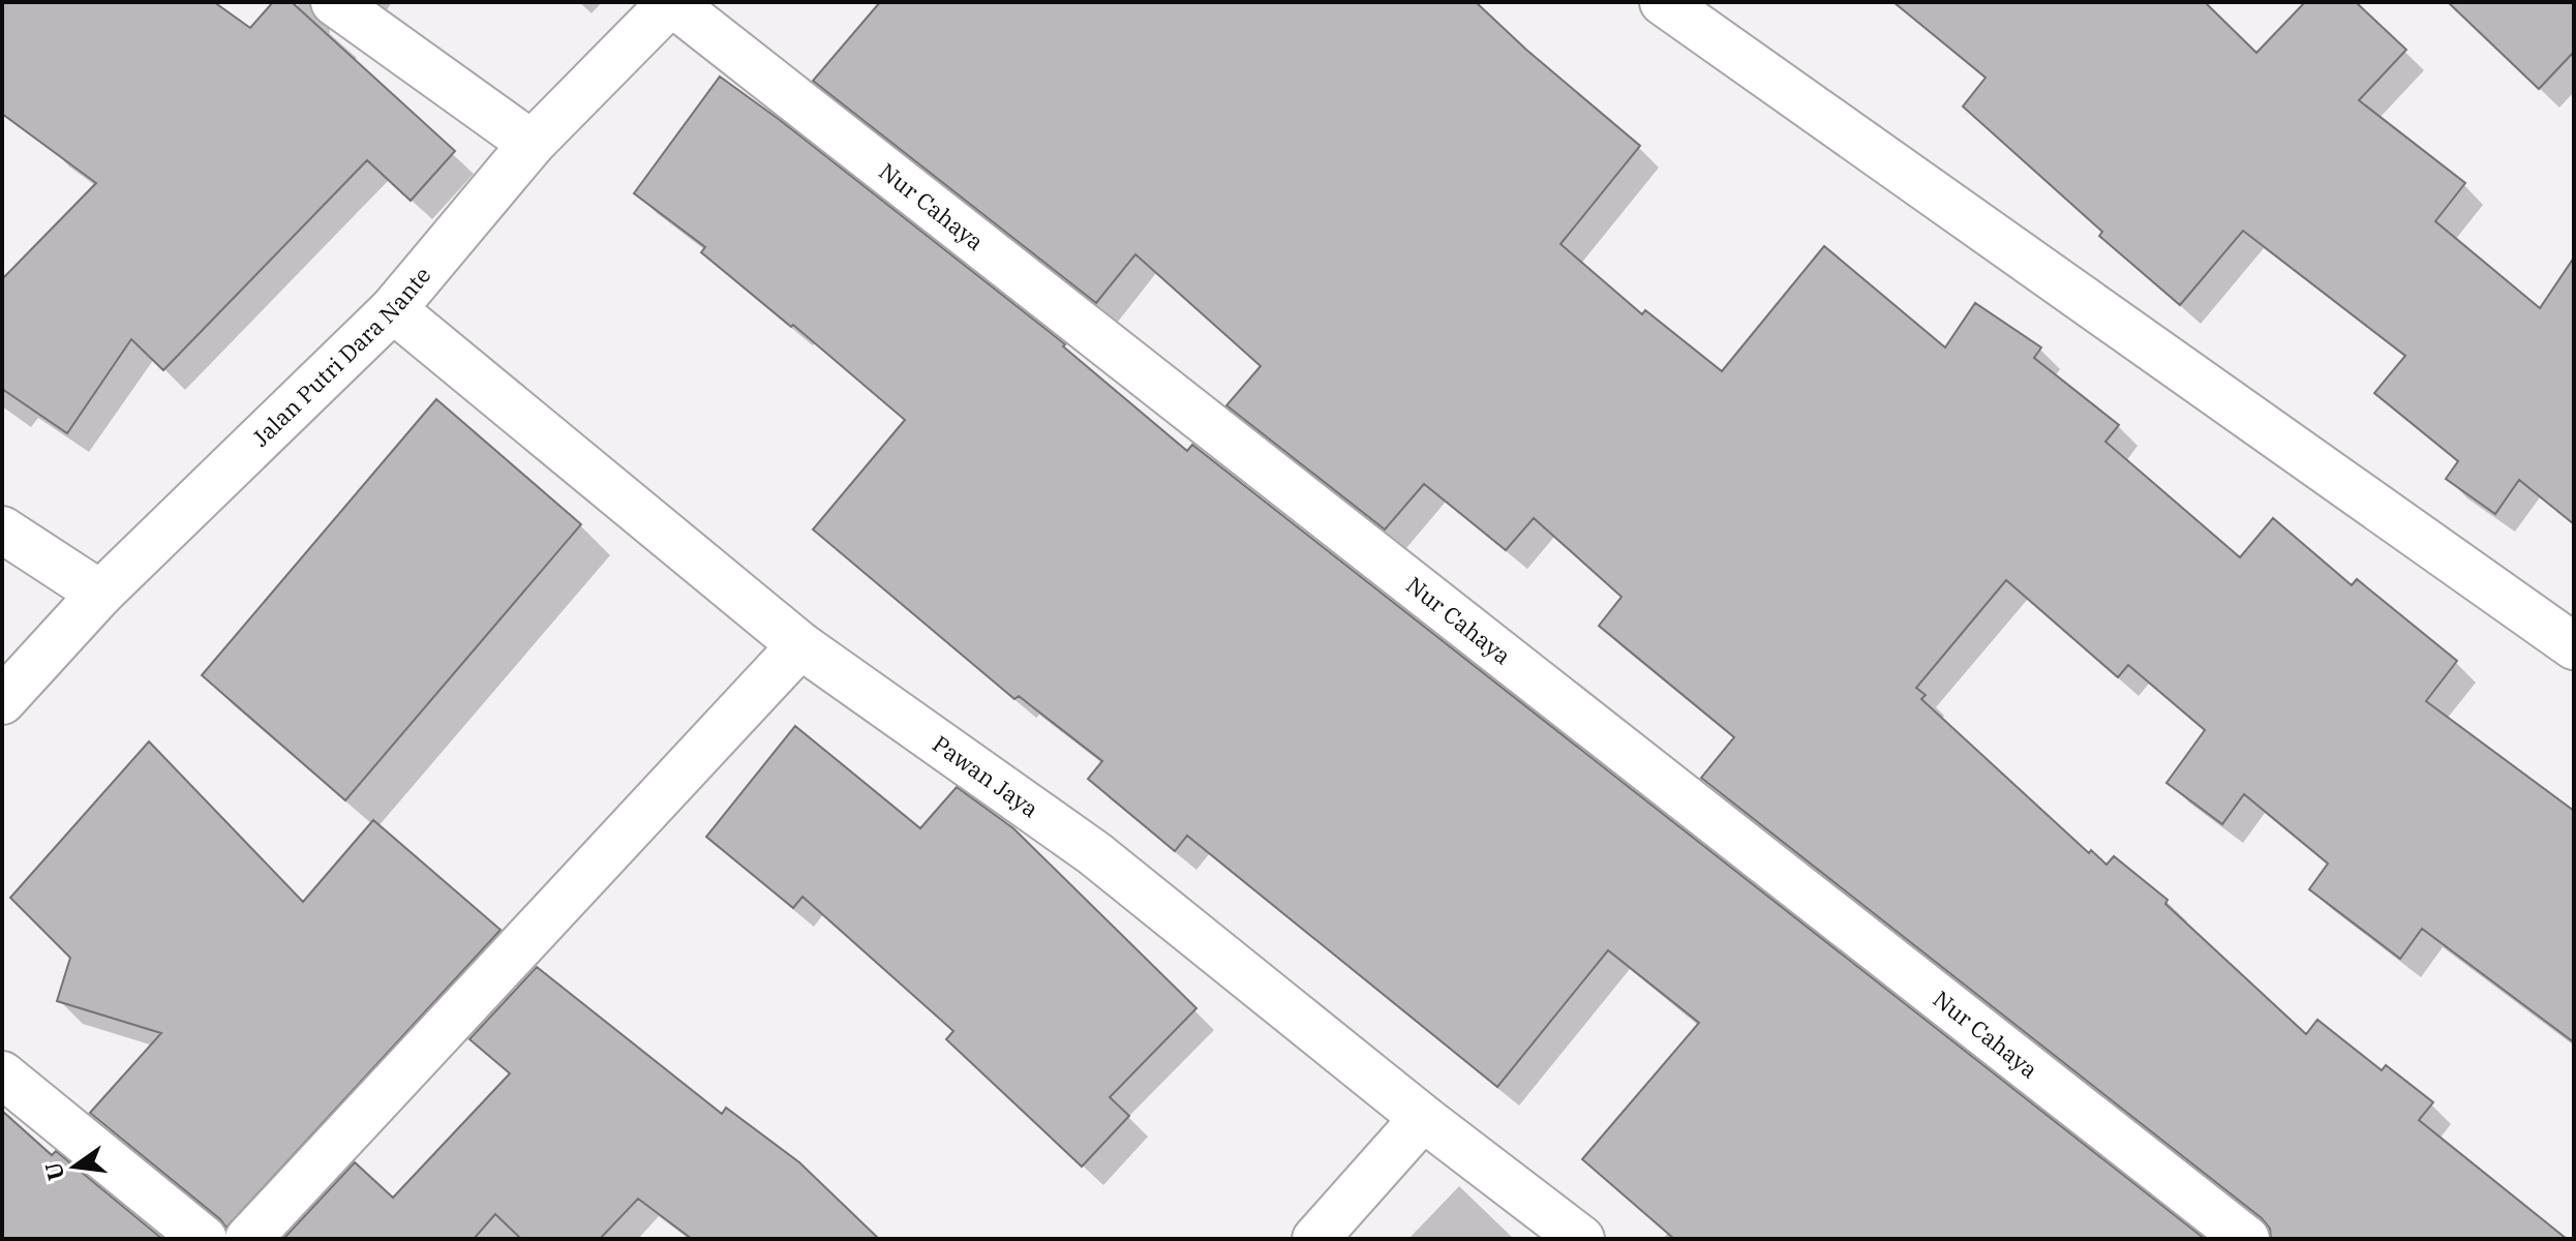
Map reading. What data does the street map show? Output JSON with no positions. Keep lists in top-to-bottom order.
{
  "streets": {
    "street": ["Nur Cahaya", "Jalan Putri Dara Nante", "Pawan Jaya"]
  },
  "crossings": [
    ["Nur Cahaya", "Jalan Putri Dara Nante"],
    ["Jalan Putri Dara Nante", "Pawan Jaya"]
  ],
  "north": "left"
}
